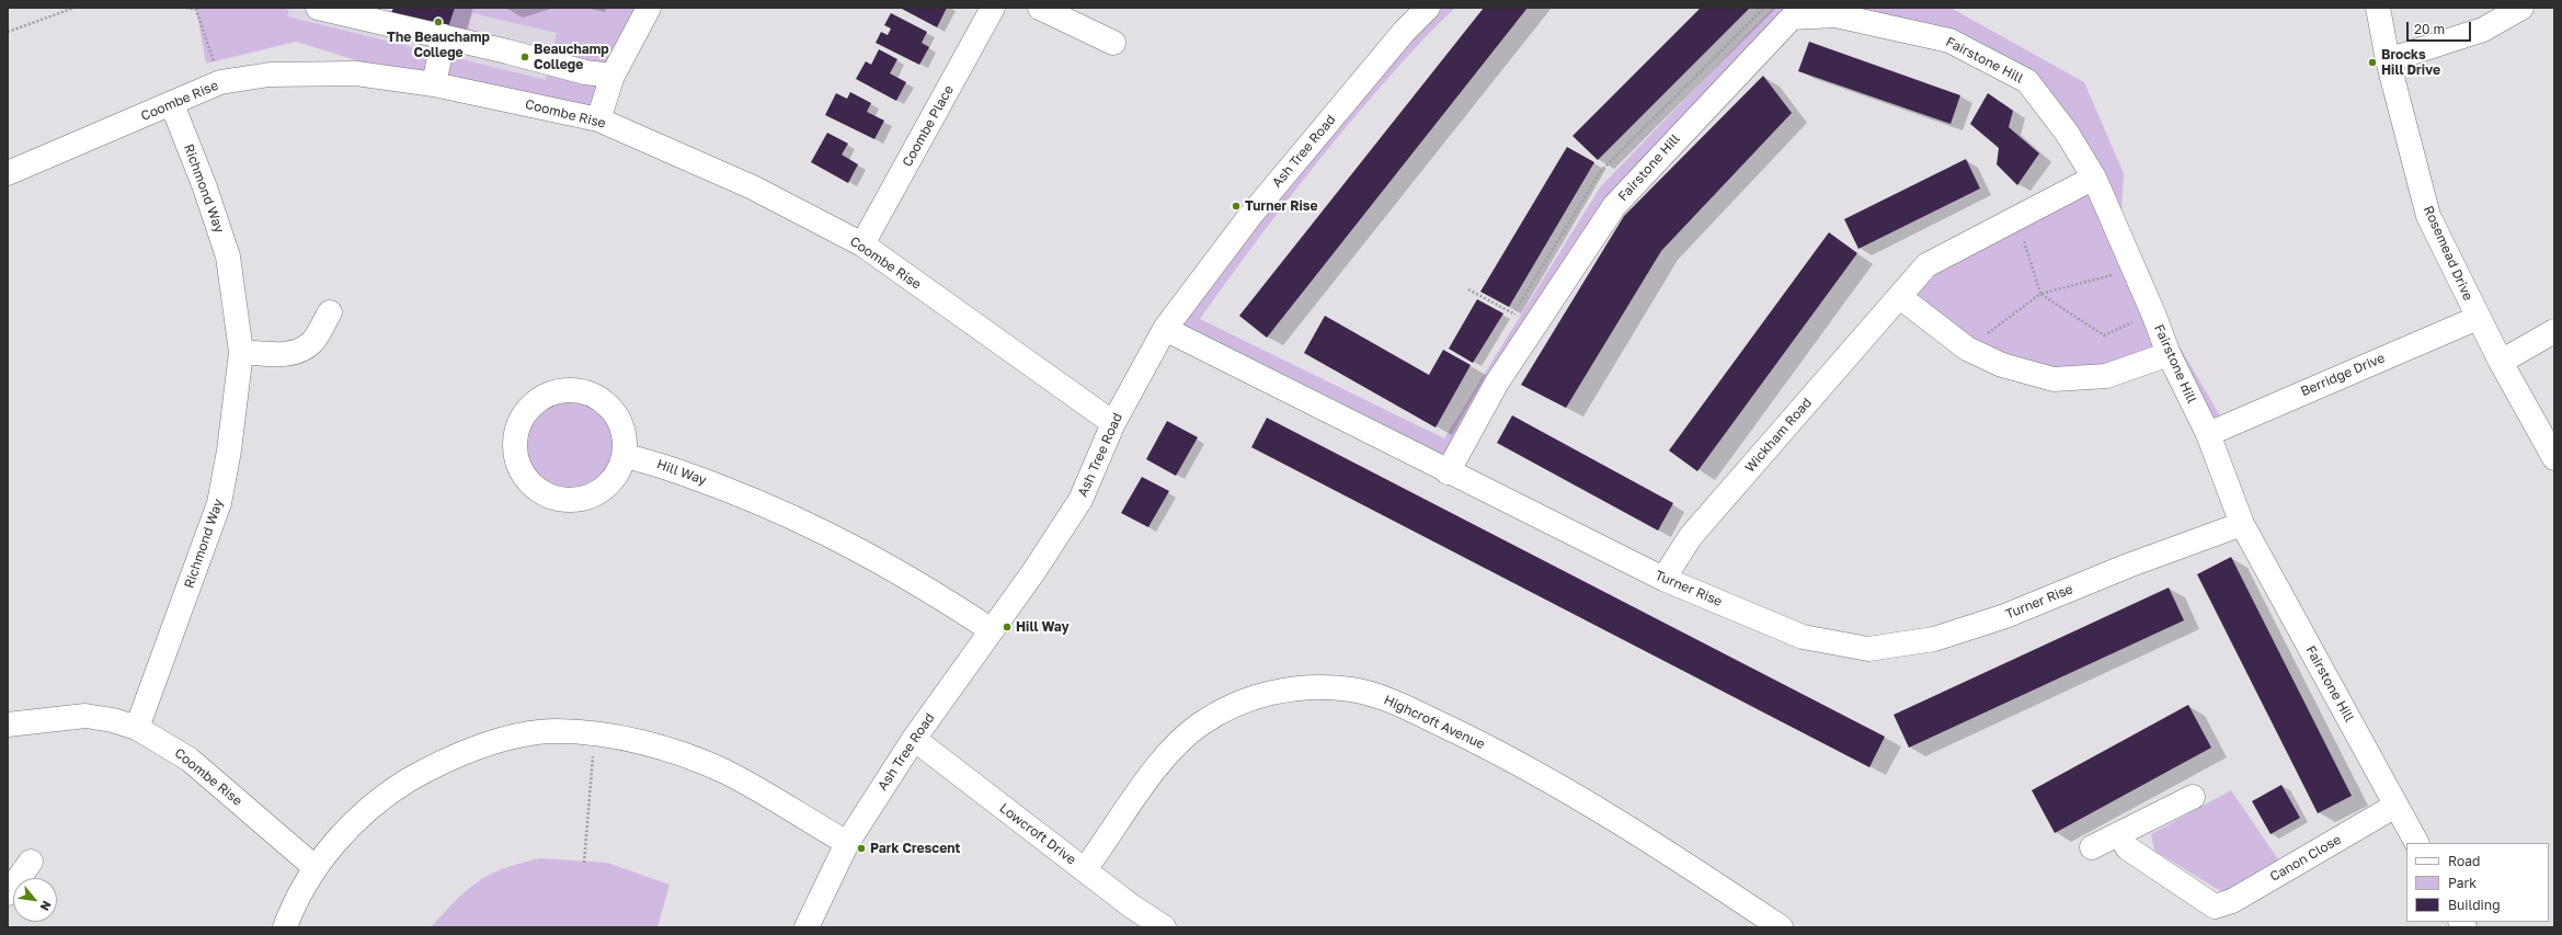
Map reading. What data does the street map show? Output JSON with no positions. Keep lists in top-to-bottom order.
{
  "streets": {
    "street": [
      "Fairstone Hill",
      "Coombe Rise",
      "Coombe Place",
      "Ash Tree Road",
      "Richmond Way",
      "Rosemead Drive",
      "Berridge Drive",
      "Wickham Road",
      "Hill Way",
      "Turner Rise",
      "Highcroft Avenue",
      "Lowcroft Drive",
      "Canon Close"
    ]
  },
  "crossings": [
    ["Fairstone Hill", "Berridge Drive"],
    ["Fairstone Hill", "Wickham Road"],
    ["Fairstone Hill", "Turner Rise"],
    ["Fairstone Hill", "Canon Close"],
    ["Coombe Rise", "Coombe Place"],
    ["Coombe Rise", "Ash Tree Road"],
    ["Coombe Rise", "Richmond Way"],
    ["Ash Tree Road", "Hill Way"],
    ["Ash Tree Road", "Turner Rise"],
    ["Ash Tree Road", "Lowcroft Drive"],
    ["Rosemead Drive", "Berridge Drive"],
    ["Wickham Road", "Turner Rise"],
    ["Highcroft Avenue", "Lowcroft Drive"]
  ],
  "places": [
    "The Beauchamp College",
    "Beauchamp College",
    "Brocks Hill Drive",
    "Turner Rise",
    "Hill Way",
    "Park Crescent"
  ],
  "legend": ["Road", "Park", "Building"],
  "scale_bar": "20 m",
  "north": "bottom right"
}
